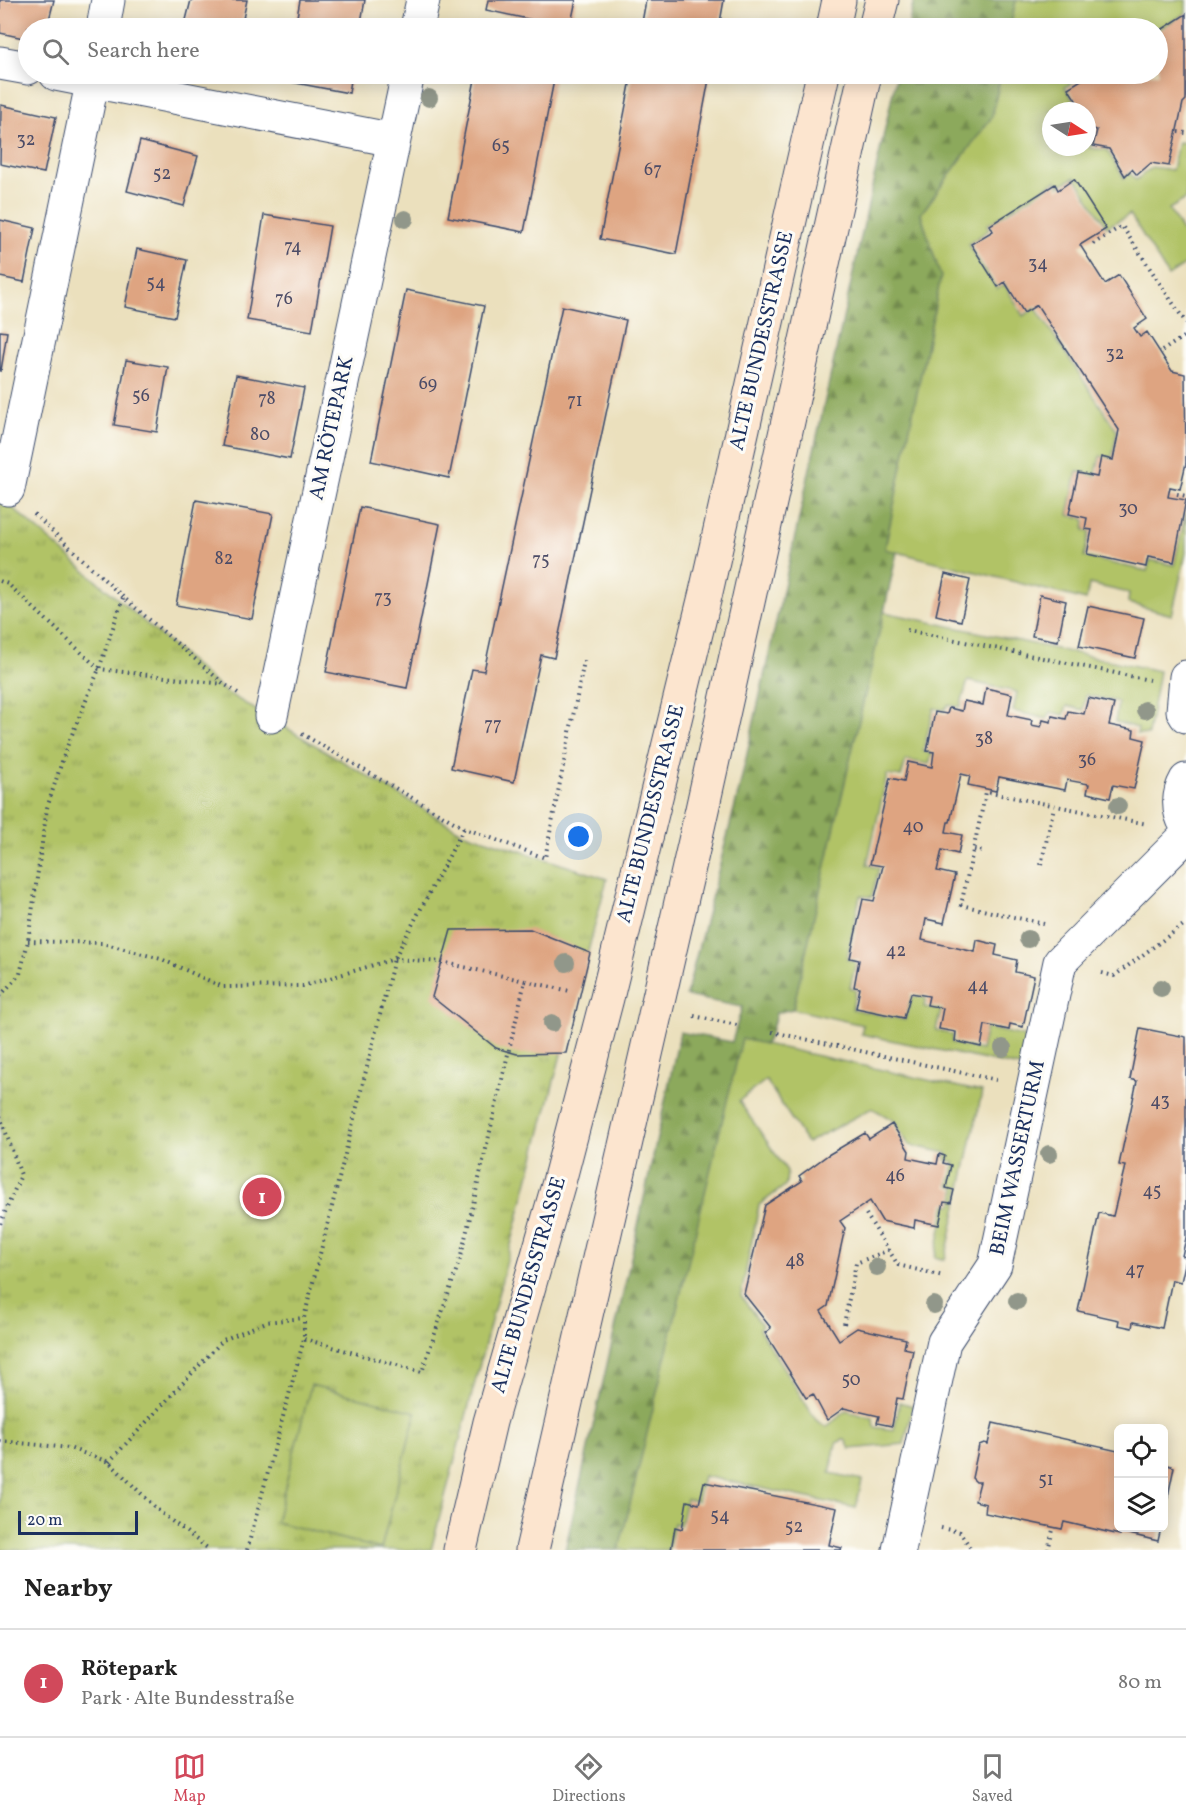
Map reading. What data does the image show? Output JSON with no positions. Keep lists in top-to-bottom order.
{
  "streets": {
    "main road": ["ALTE BUNDESSTRASSE"],
    "street": ["AM RÖTEPARK", "BEIM WASSERTURM"]
  },
  "house_numbers": [
    "32",
    "65",
    "67",
    "52",
    "74",
    "34",
    "54",
    "76",
    "32",
    "69",
    "56",
    "78",
    "71",
    "80",
    "30",
    "82",
    "75",
    "73",
    "77",
    "38",
    "36",
    "40",
    "42",
    "44",
    "43",
    "46",
    "45",
    "48",
    "47",
    "50",
    "51",
    "54",
    "52"
  ],
  "scale_bar": "20 m",
  "north": "right",
  "page": {
    "search": "Search here",
    "pins": "1",
    "scale": "20 m",
    "heading": "Nearby",
    "list": [
      {
        "mark": "1",
        "name": "Rötepark",
        "note": "Park · Alte Bundesstraße",
        "value": "80 m"
      }
    ],
    "nav": ["Map", "Directions", "Saved"]
  }
}
